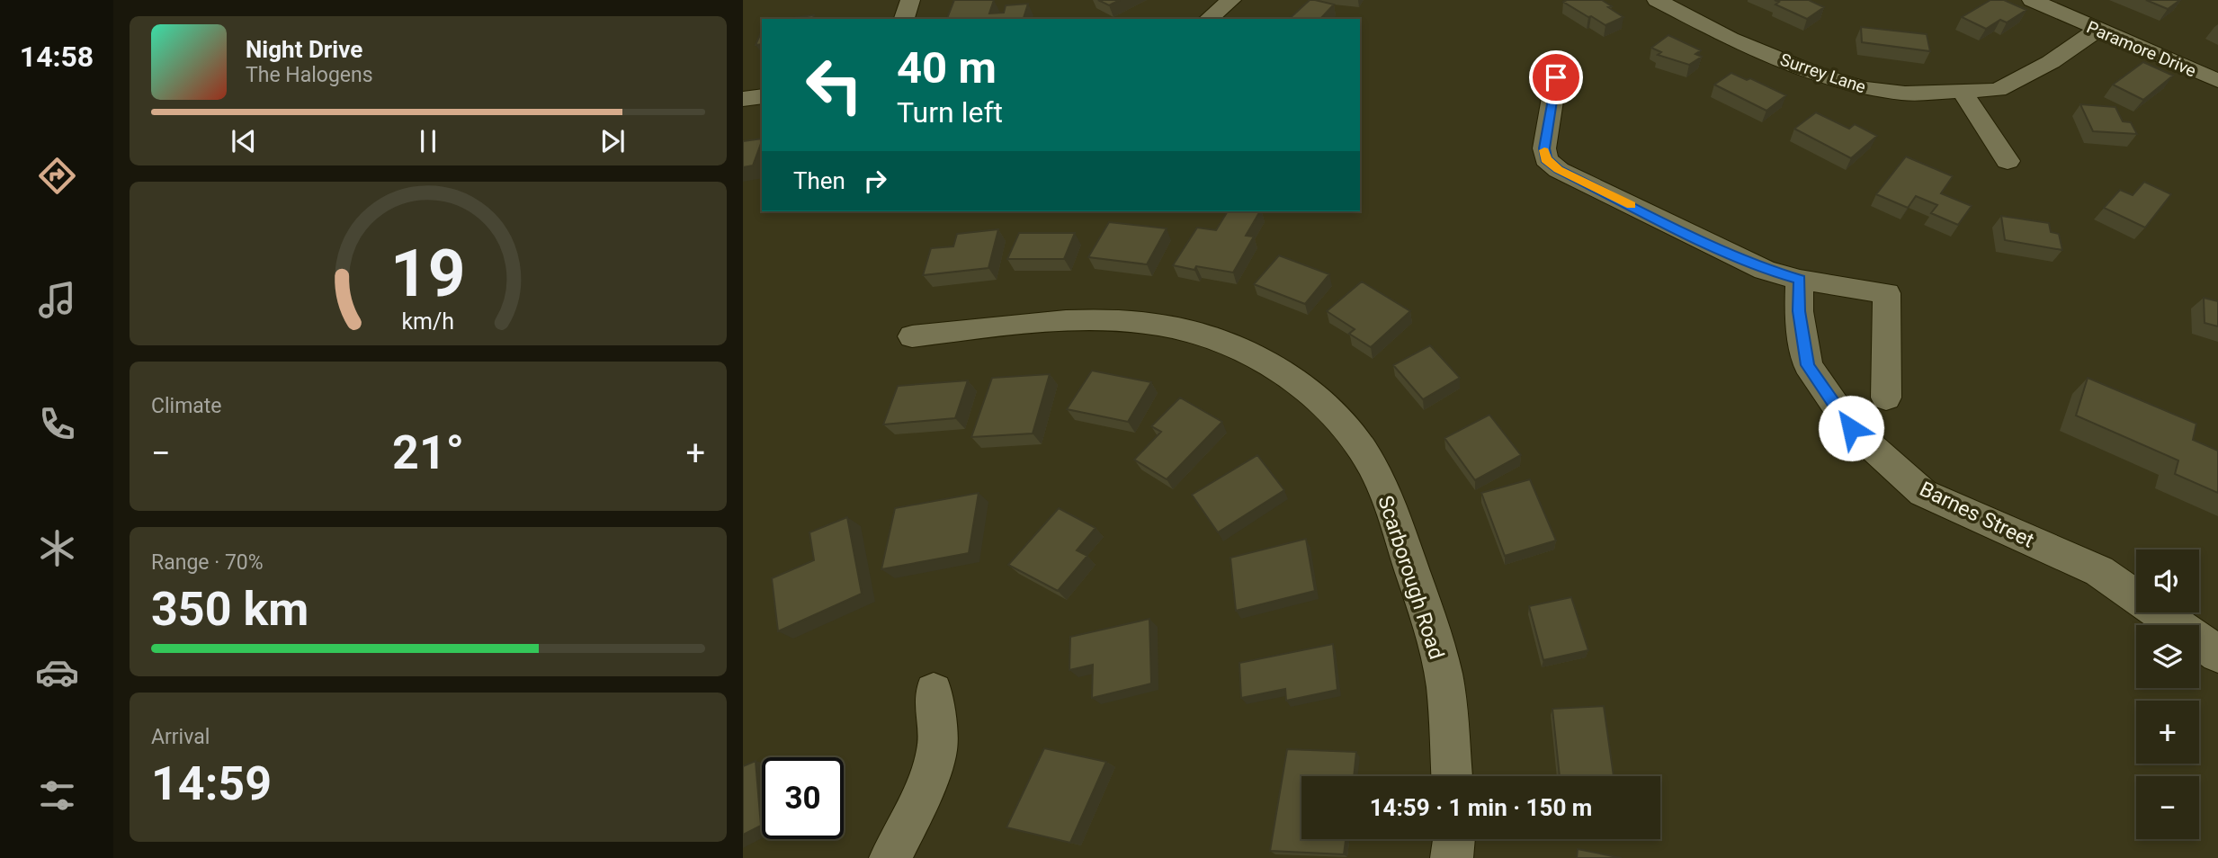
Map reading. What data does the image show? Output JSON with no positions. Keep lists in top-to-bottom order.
{
  "streets": {
    "street": [
      "Paramore Drive",
      "Surrey Lane",
      "Barnes Street",
      "Scarborough Road"
    ]
  },
  "crossings": [
    ["Paramore Drive", "Surrey Lane"]
  ],
  "page": {
    "tabs": "14:58",
    "turn": ["40 m", "Turn left"],
    "song": ["Night Drive", "The Halogens"],
    "then": "Then",
    "tile": [
      "Climate",
      ["Range · 70%", "350 km"],
      ["Arrival", "14:59"]
    ],
    "heat": ["−", "21°", "+"],
    "map_buttons": ["+", "−"],
    "limit": "30",
    "trip": "14:59 · 1 min · 150 m",
    "gauge": ["19", "km/h"]
  }
}
